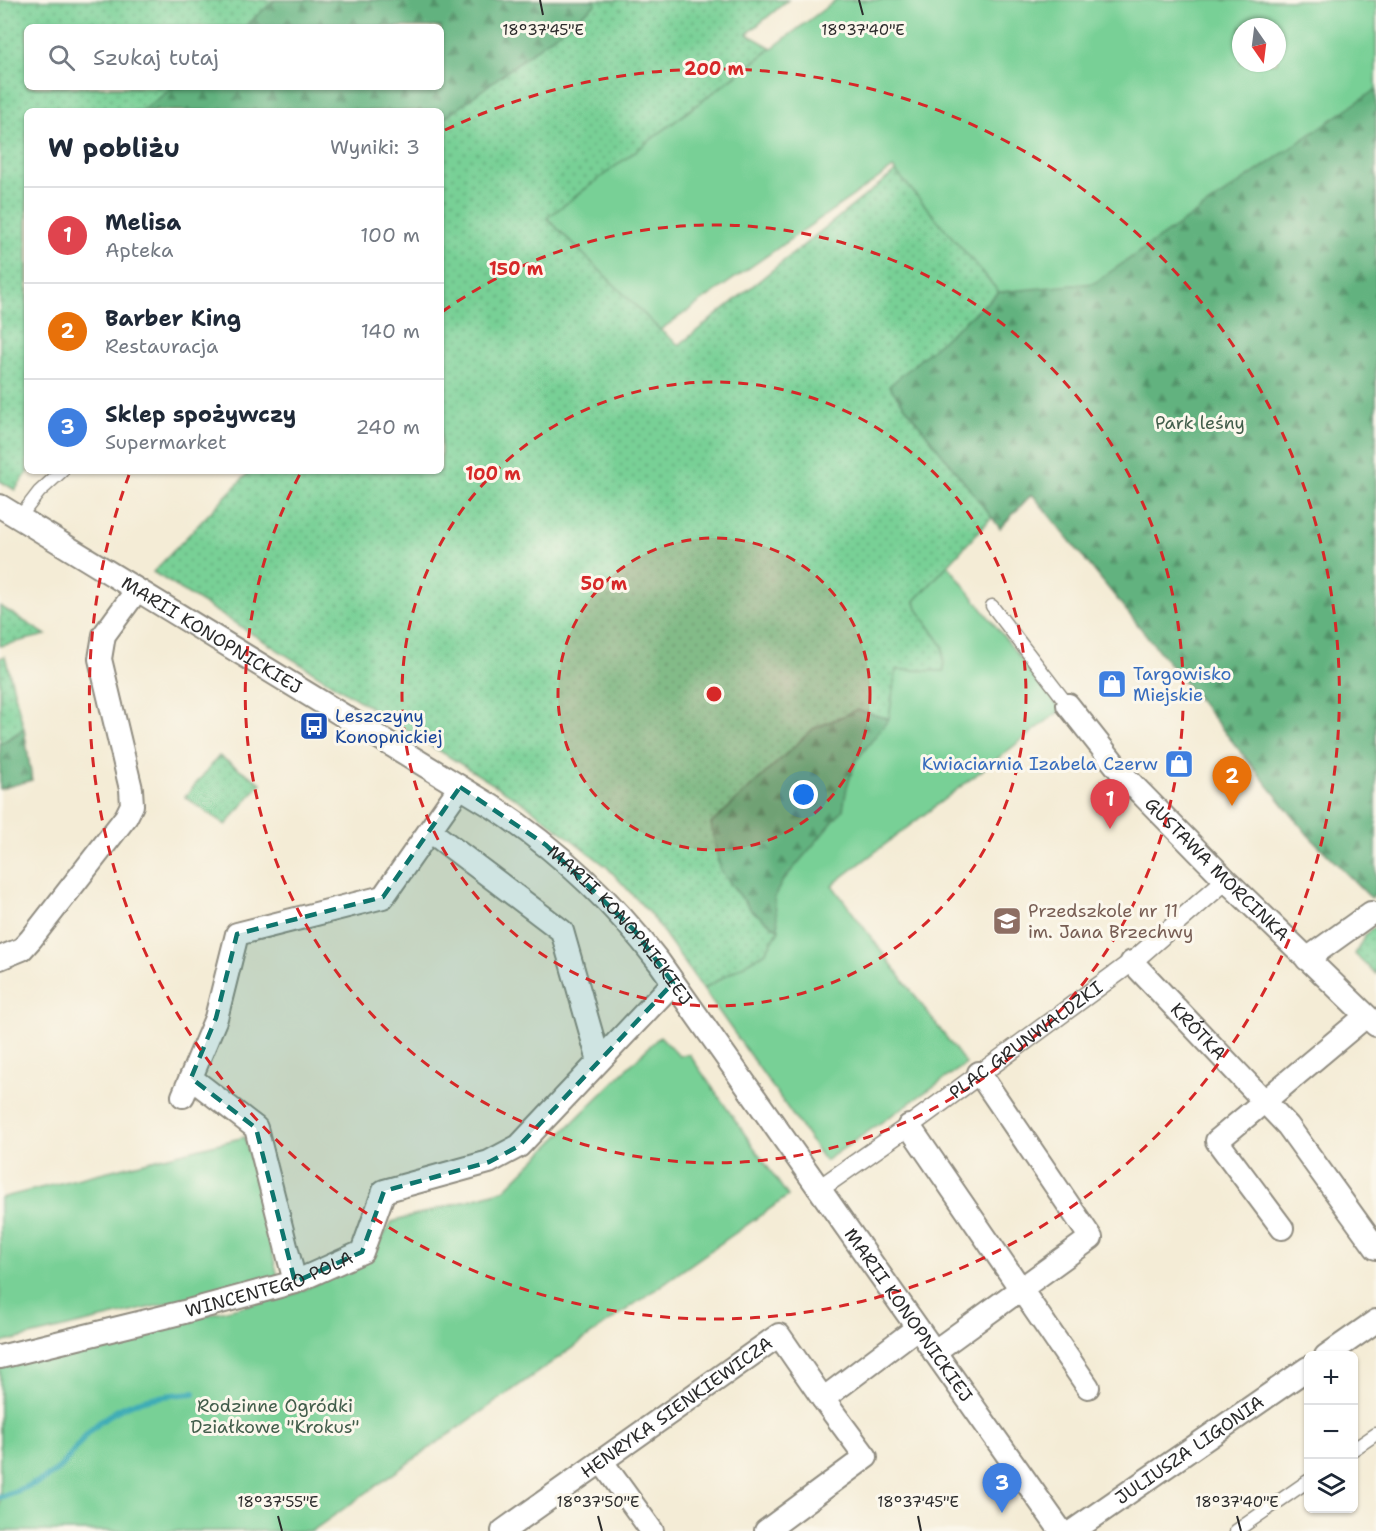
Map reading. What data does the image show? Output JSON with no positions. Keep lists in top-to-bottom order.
{
  "streets": {
    "street": [
      "MARII KONOPNICKIEJ",
      "GUSTAWA MORCINKA",
      "KRÓTKA",
      "PLAC GRUNWALDZKI",
      "WINCENTEGO POLA",
      "HENRYKA SIENKIEWICZA",
      "JULIUSZA LIGONIA"
    ]
  },
  "crossings": [
    ["MARII KONOPNICKIEJ", "PLAC GRUNWALDZKI"],
    ["MARII KONOPNICKIEJ", "WINCENTEGO POLA"],
    ["GUSTAWA MORCINKA", "PLAC GRUNWALDZKI"],
    ["KRÓTKA", "PLAC GRUNWALDZKI"]
  ],
  "parks": ["Park leśny", "Rodzinne Ogródki Działkowe \"Krokus\""],
  "places": {
    "shop": ["Targowisko Miejskie", "Kwiaciarnia Izabela Czerw"],
    "bus stop": ["Leszczyny Konopnickiej"],
    "school or university": ["Przedszkole nr 11 im. Jana Brzechwy"]
  },
  "north": "bottom",
  "page": {
    "search": "Szukaj tutaj",
    "heading": ["W pobliżu", "Wyniki: 3"],
    "list": [
      {
        "mark": "1",
        "name": "Melisa",
        "note": "Apteka",
        "value": "100 m"
      },
      {
        "mark": "2",
        "name": "Barber King",
        "note": "Restauracja",
        "value": "140 m"
      },
      {
        "mark": "3",
        "name": "Sklep spożywczy",
        "note": "Supermarket",
        "value": "240 m"
      }
    ],
    "pins": ["2", "1", "3"],
    "map_buttons": ["+", "−"]
  },
  "coordinates": [
    "18°37'45\"E",
    "18°37'40\"E",
    "18°37'55\"E",
    "18°37'50\"E"
  ],
  "rings": [
    "200 m",
    "150 m",
    "100 m",
    "50 m"
  ]
}
